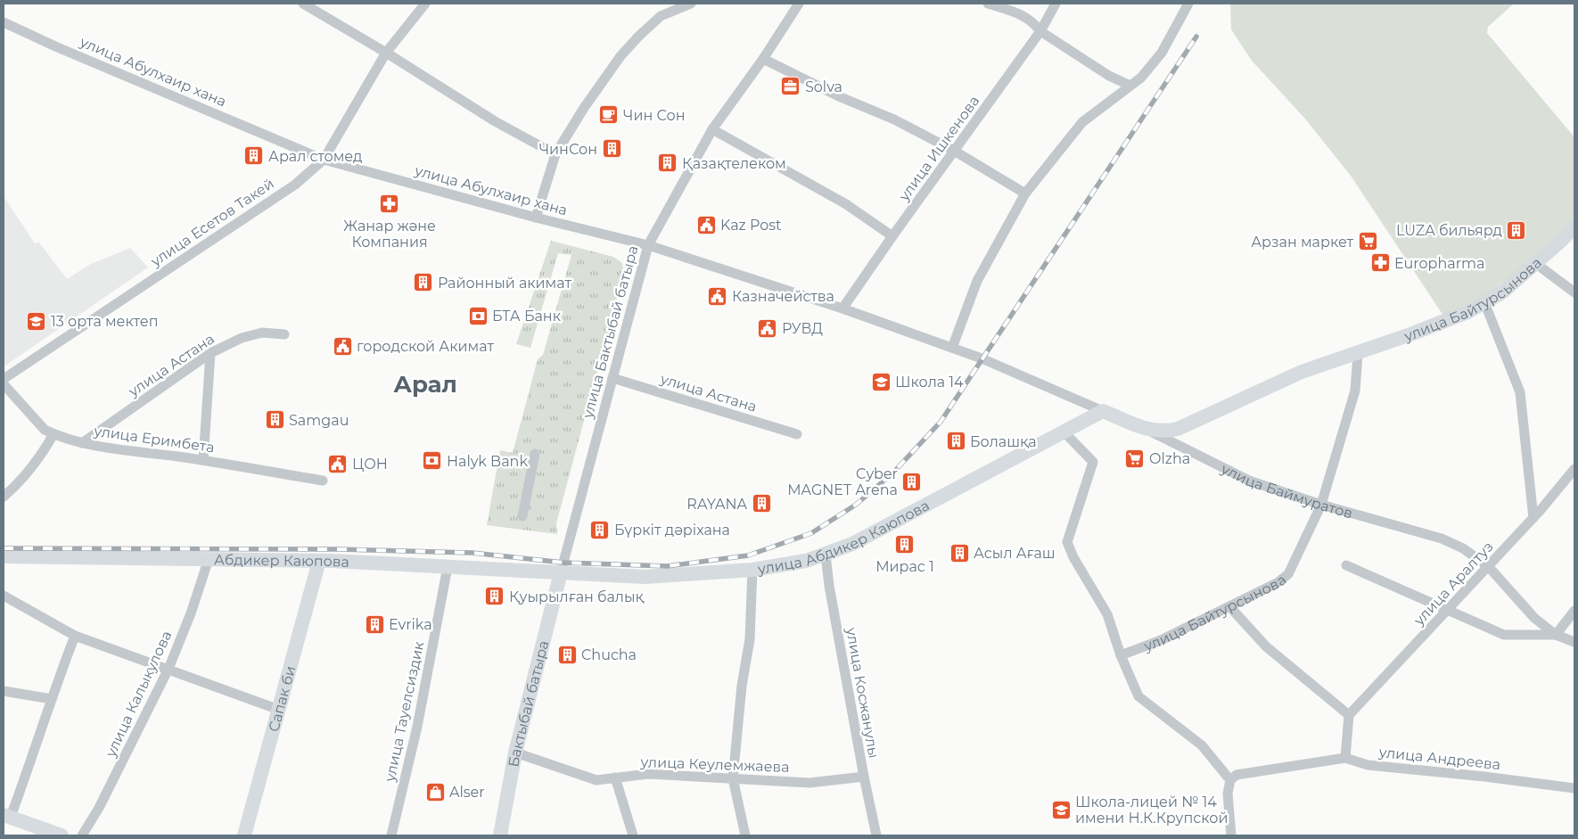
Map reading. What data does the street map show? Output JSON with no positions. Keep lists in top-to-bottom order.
{
  "streets": {
    "street": [
      "улица Абулхаир хана",
      "улица Ишкенова",
      "улица Есетов Такей",
      "улица Байтурсынова",
      "улица Бактыбай батыра",
      "улица Астана",
      "улица Еримбета",
      "улица Баймуратов",
      "улица Абдикер Каюпова",
      "Абдикер Каюпова",
      "улица Аралтуз",
      "улица Косжанулы",
      "улица Калыкулова",
      "Сапак би",
      "Бактыбай батыра",
      "улица Тауелсиздик",
      "улица Андреева",
      "улица Кеулемжаева"
    ]
  },
  "crossings": [
    ["улица Абулхаир хана", "улица Ишкенова"],
    ["улица Абулхаир хана", "улица Есетов Такей"],
    ["улица Абулхаир хана", "улица Бактыбай батыра"],
    ["улица Абулхаир хана", "улица Баймуратов"],
    ["улица Байтурсынова", "улица Баймуратов"],
    ["улица Бактыбай батыра", "улица Астана"],
    ["улица Бактыбай батыра", "улица Абдикер Каюпова"],
    ["улица Бактыбай батыра", "Абдикер Каюпова"],
    ["улица Бактыбай батыра", "Бактыбай батыра"],
    ["улица Астана", "улица Еримбета"],
    ["улица Баймуратов", "улица Абдикер Каюпова"],
    ["улица Баймуратов", "улица Аралтуз"],
    ["улица Абдикер Каюпова", "Абдикер Каюпова"],
    ["улица Абдикер Каюпова", "улица Косжанулы"],
    ["улица Абдикер Каюпова", "Бактыбай батыра"],
    ["Абдикер Каюпова", "улица Калыкулова"],
    ["Абдикер Каюпова", "Сапак би"],
    ["Абдикер Каюпова", "Бактыбай батыра"],
    ["Абдикер Каюпова", "улица Тауелсиздик"],
    ["улица Косжанулы", "улица Кеулемжаева"],
    ["Бактыбай батыра", "улица Кеулемжаева"]
  ],
  "districts": ["Арал"],
  "places": {
    "office": ["Solva"],
    "cafe": ["Чин Сон"],
    "building": [
      "ЧинСон",
      "Арал стомед",
      "Қазақтелеком",
      "LUZA бильярд",
      "Районный акимат",
      "Samgau",
      "Болашқа",
      "Cyber MAGNET Arena",
      "RAYANA",
      "Бүркіт дәріхана",
      "Мирас 1",
      "Асыл Ағаш",
      "Қуырылған балық",
      "Evrika",
      "Chucha"
    ],
    "pharmacy": ["Жанар және Компания", "Europharma"],
    "public building": [
      "Kaz Post",
      "Казначейства",
      "РУВД",
      "городской Акимат",
      "ЦОН"
    ],
    "supermarket": ["Арзан маркет", "Olzha"],
    "bank": ["БТА Банк", "Halyk Bank"],
    "school or university": ["13 орта мектеп", "Школа 14", "Школа-лицей № 14 имени Н.К.Крупской"],
    "shop": ["Alser"]
  }
}
